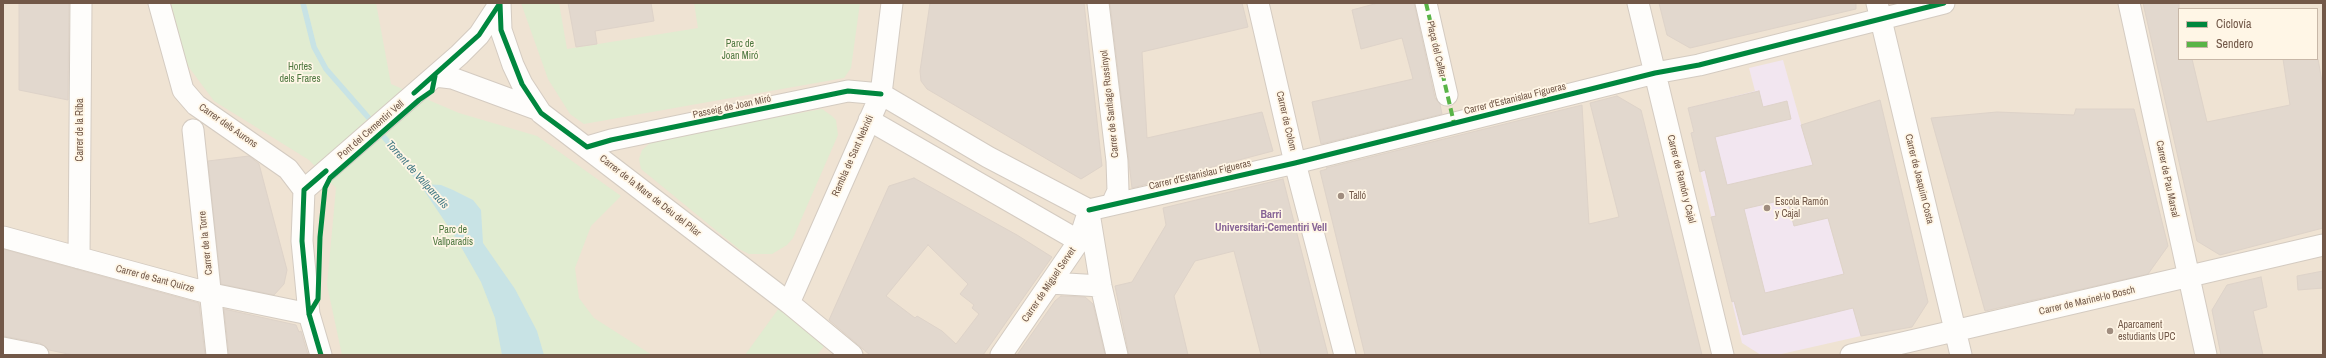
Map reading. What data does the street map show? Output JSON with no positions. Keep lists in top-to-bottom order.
{
  "streets": {
    "street": [
      "Plaça del Celler",
      "Carrer d'Estanislau Figueras",
      "Carrer de Santiago Russinyol",
      "Passeig de Joan Miró",
      "Carrer de Colom",
      "Carrer dels Aurons",
      "Carrer de la Riba",
      "Pont del Cementiri Vell",
      "Rambla de Sant Nebridi",
      "Carrer de Ramón y Cajal",
      "Carrer de Joaquim Costa",
      "Carrer de Pau Marsal",
      "Carrer de la Mare de Déu del Pilar",
      "Carrer de la Torre",
      "Carrer de Sant Quirze",
      "Carrer de Miguel Servet",
      "Carrer de Marinel·lo Bosch"
    ]
  },
  "crossings": [
    ["Plaça del Celler", "Carrer d'Estanislau Figueras"],
    ["Carrer d'Estanislau Figueras", "Carrer de Santiago Russinyol"],
    ["Carrer d'Estanislau Figueras", "Passeig de Joan Miró"],
    ["Carrer d'Estanislau Figueras", "Carrer de Colom"],
    ["Carrer d'Estanislau Figueras", "Carrer de Ramón y Cajal"],
    ["Carrer d'Estanislau Figueras", "Carrer de Joaquim Costa"],
    ["Carrer d'Estanislau Figueras", "Carrer de Miguel Servet"],
    ["Passeig de Joan Miró", "Rambla de Sant Nebridi"],
    ["Passeig de Joan Miró", "Carrer de la Mare de Déu del Pilar"],
    ["Passeig de Joan Miró", "Carrer de Miguel Servet"],
    ["Carrer dels Aurons", "Pont del Cementiri Vell"],
    ["Carrer de la Riba", "Carrer de Sant Quirze"],
    ["Pont del Cementiri Vell", "Carrer de la Mare de Déu del Pilar"],
    ["Rambla de Sant Nebridi", "Carrer de la Mare de Déu del Pilar"],
    ["Carrer de Joaquim Costa", "Carrer de Marinel·lo Bosch"],
    ["Carrer de Pau Marsal", "Carrer de Marinel·lo Bosch"],
    ["Carrer de la Torre", "Carrer de Sant Quirze"]
  ],
  "districts": ["Barri Universitari-Cementiri Vell"],
  "water": ["Torrent de Vallparadis"],
  "parks": ["Parc de Joan Miró", "Hortes dels Frares", "Parc de Vallparadís"],
  "places": ["Talló", "Escola Ramón y Cajal", "Aparcament estudiants UPC"],
  "legend": ["Ciclovía", "Sendero"]
}
